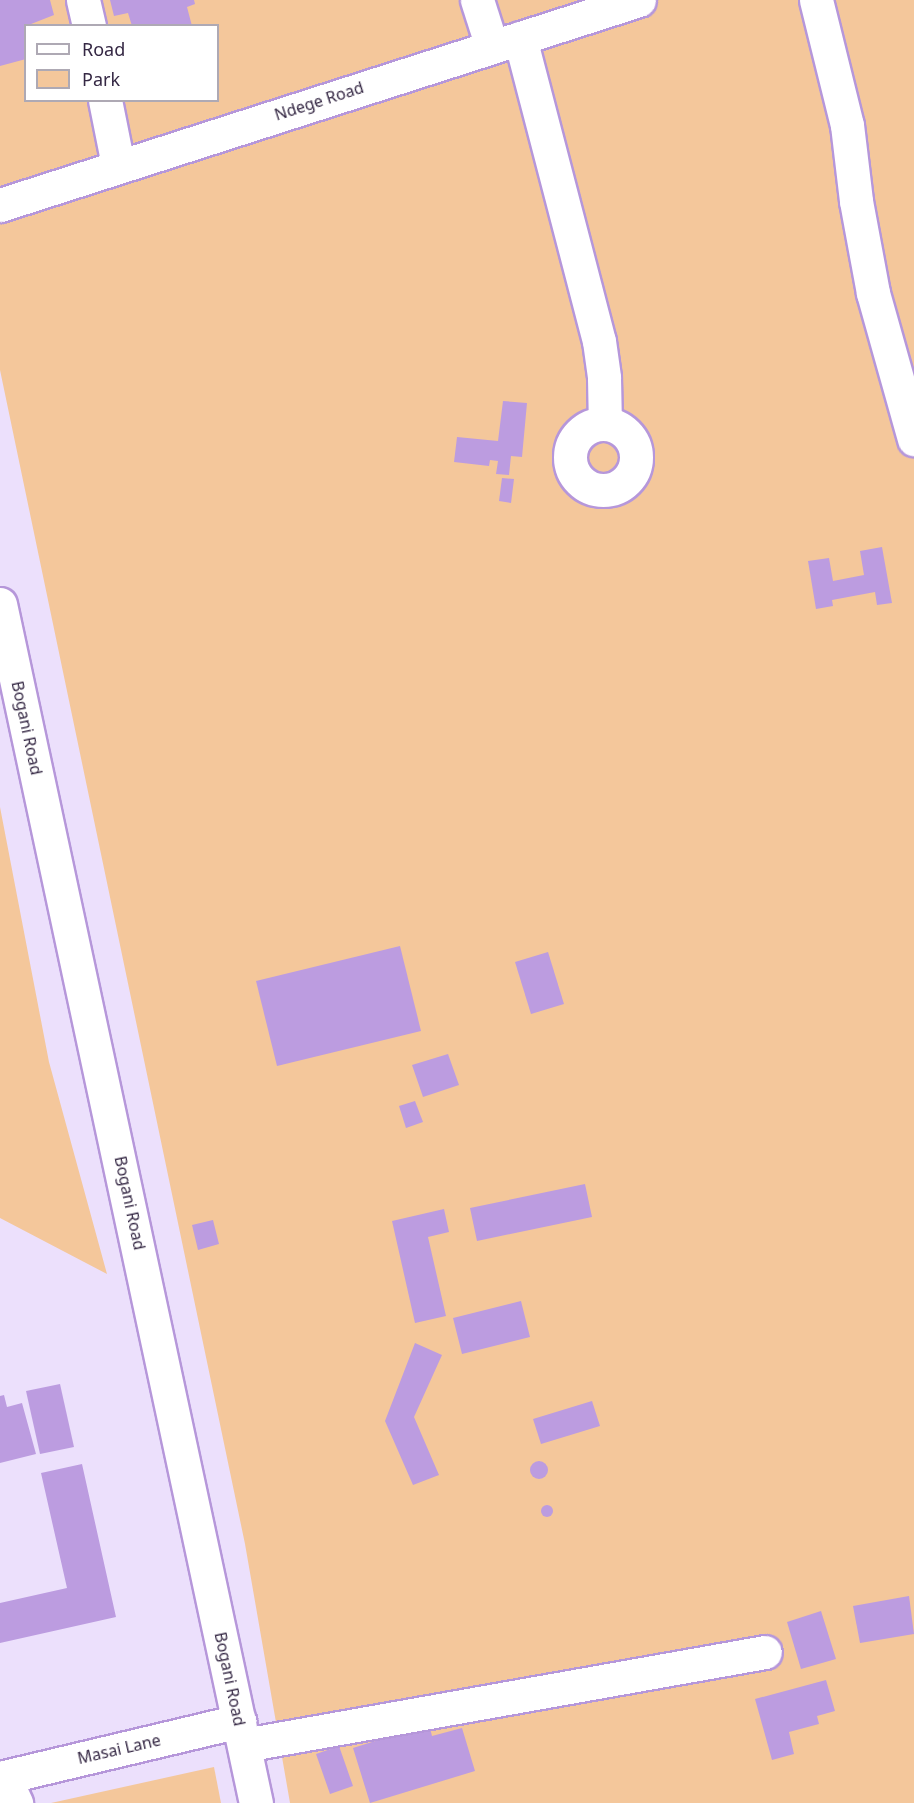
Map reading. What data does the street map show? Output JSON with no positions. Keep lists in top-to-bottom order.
{
  "streets": {
    "street": ["Ndege Road", "Bogani Road", "Masai Lane"]
  },
  "crossings": [
    ["Bogani Road", "Masai Lane"]
  ],
  "legend": ["Road", "Park"]
}
